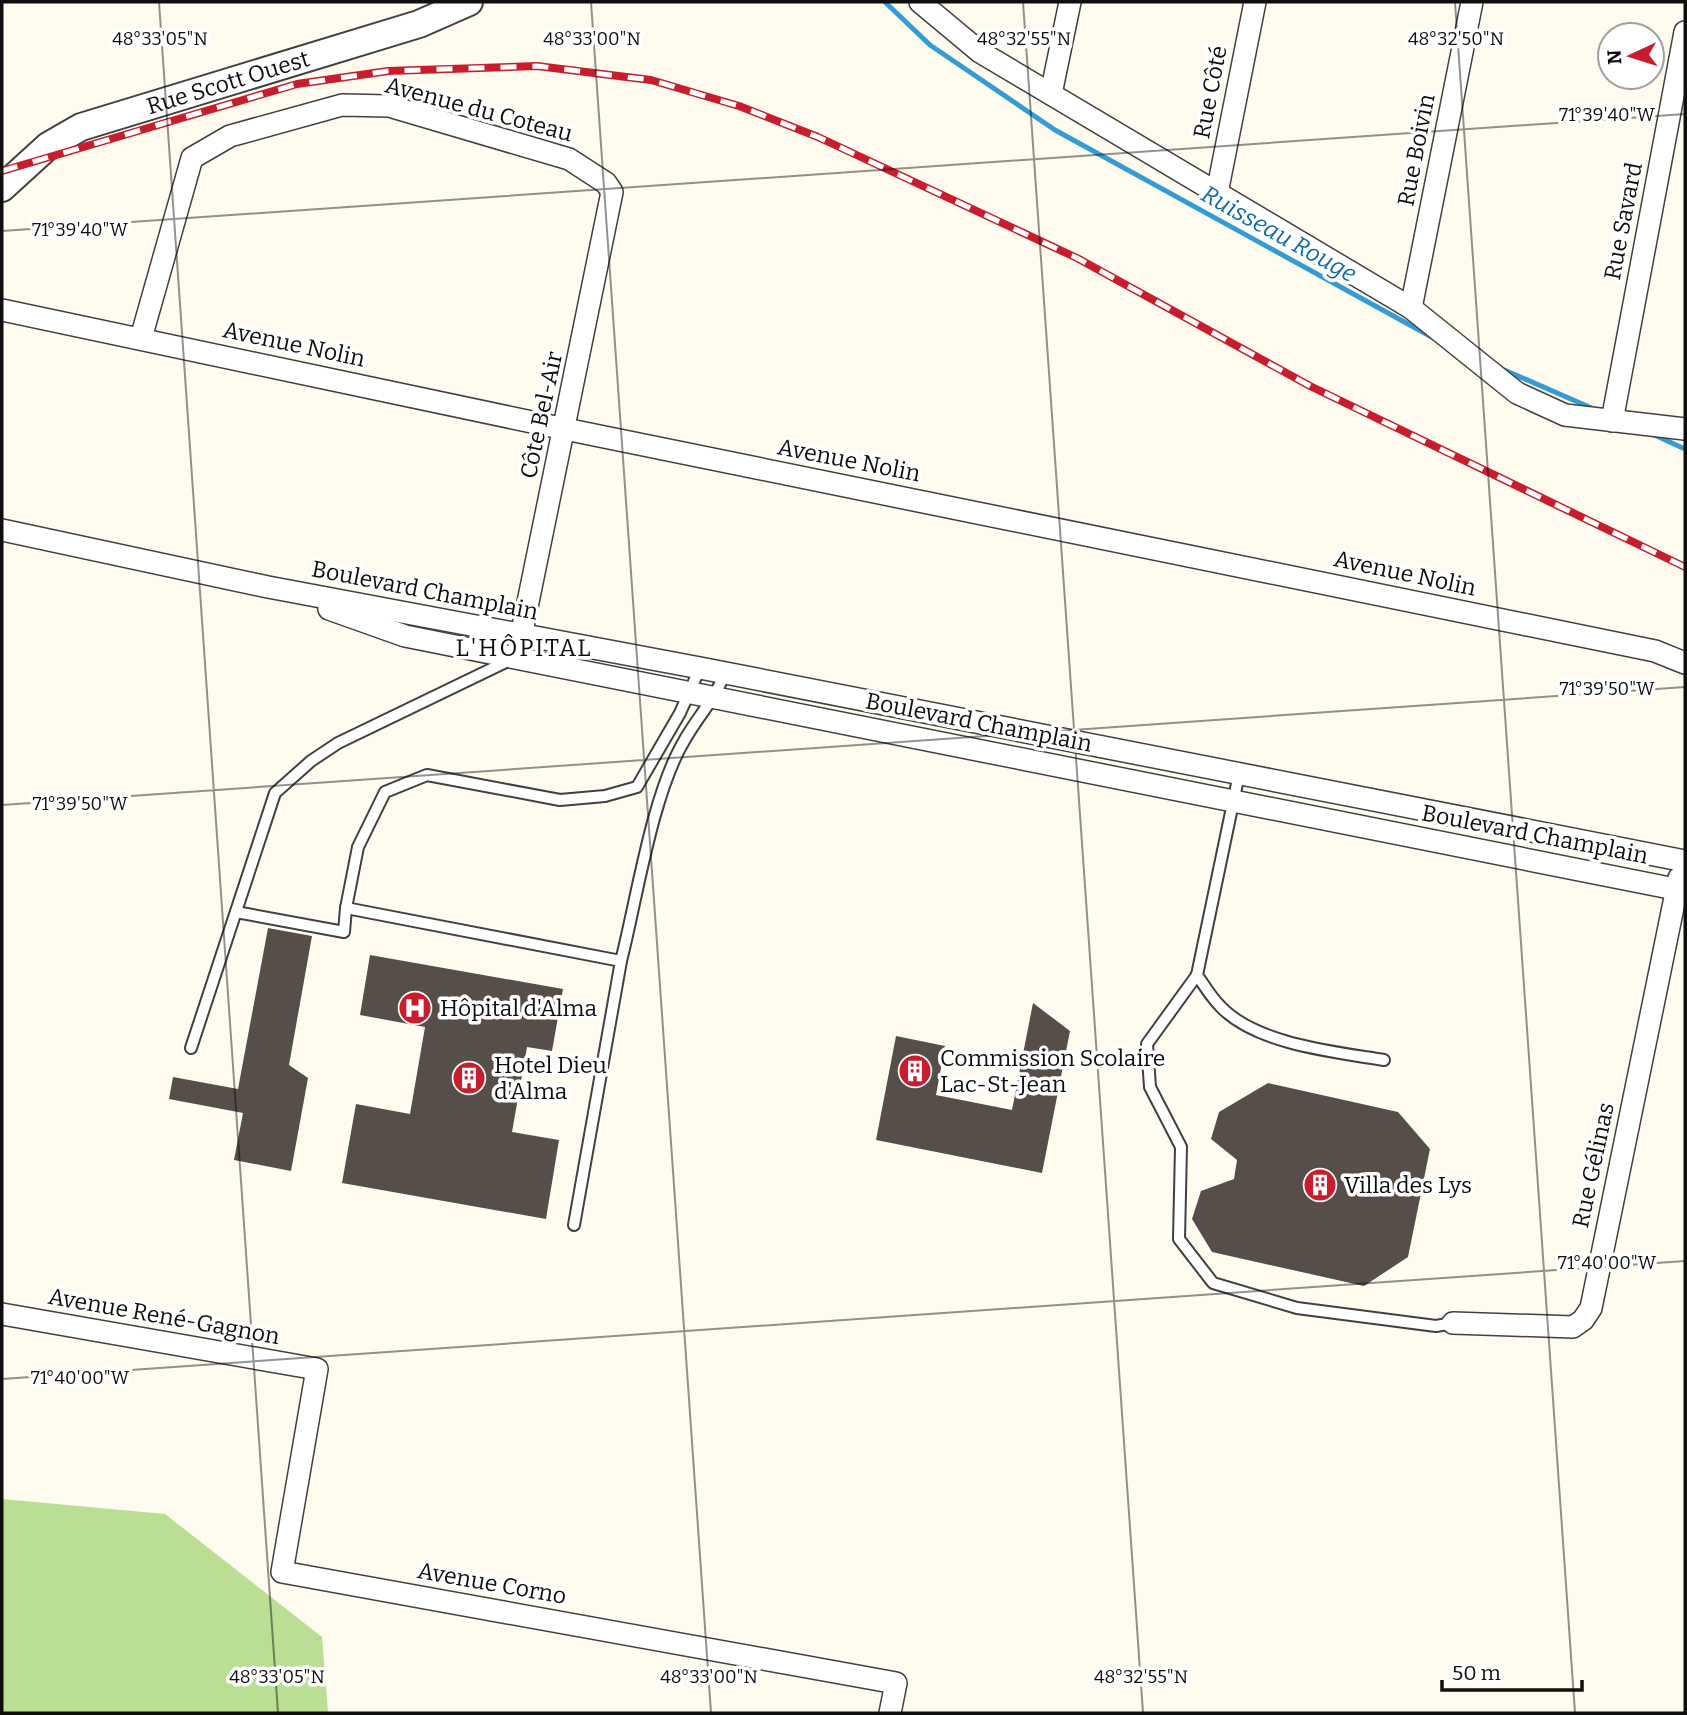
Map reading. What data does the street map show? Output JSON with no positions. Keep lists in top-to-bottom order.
{
  "streets": {
    "street": [
      "Rue Scott Ouest",
      "Rue Côté",
      "Avenue du Coteau",
      "Rue Boivin",
      "Rue Savard",
      "Avenue Nolin",
      "Côte Bel-Air",
      "Boulevard Champlain",
      "Rue Gélinas",
      "Avenue René-Gagnon",
      "Avenue Corno"
    ]
  },
  "crossings": [
    ["Avenue du Coteau", "Avenue Nolin"],
    ["Avenue du Coteau", "Côte Bel-Air"],
    ["Avenue Nolin", "Côte Bel-Air"],
    ["Côte Bel-Air", "Boulevard Champlain"],
    ["Boulevard Champlain", "Rue Gélinas"],
    ["Avenue René-Gagnon", "Avenue Corno"]
  ],
  "districts": ["L'HÔPITAL"],
  "water": ["Ruisseau Rouge"],
  "places": {
    "hospital": ["Hôpital d'Alma"],
    "building": ["Commission Scolaire Lac-St-Jean", "Hotel Dieu d'Alma", "Villa des Lys"]
  },
  "scale_bar": "50 m",
  "north": "left",
  "coordinates": [
    "48°33'05\"N",
    "48°33'00\"N",
    "48°32'55\"N",
    "48°32'50\"N",
    "71°39'40\"W",
    "71°39'50\"W",
    "71°40'00\"W"
  ]
}
